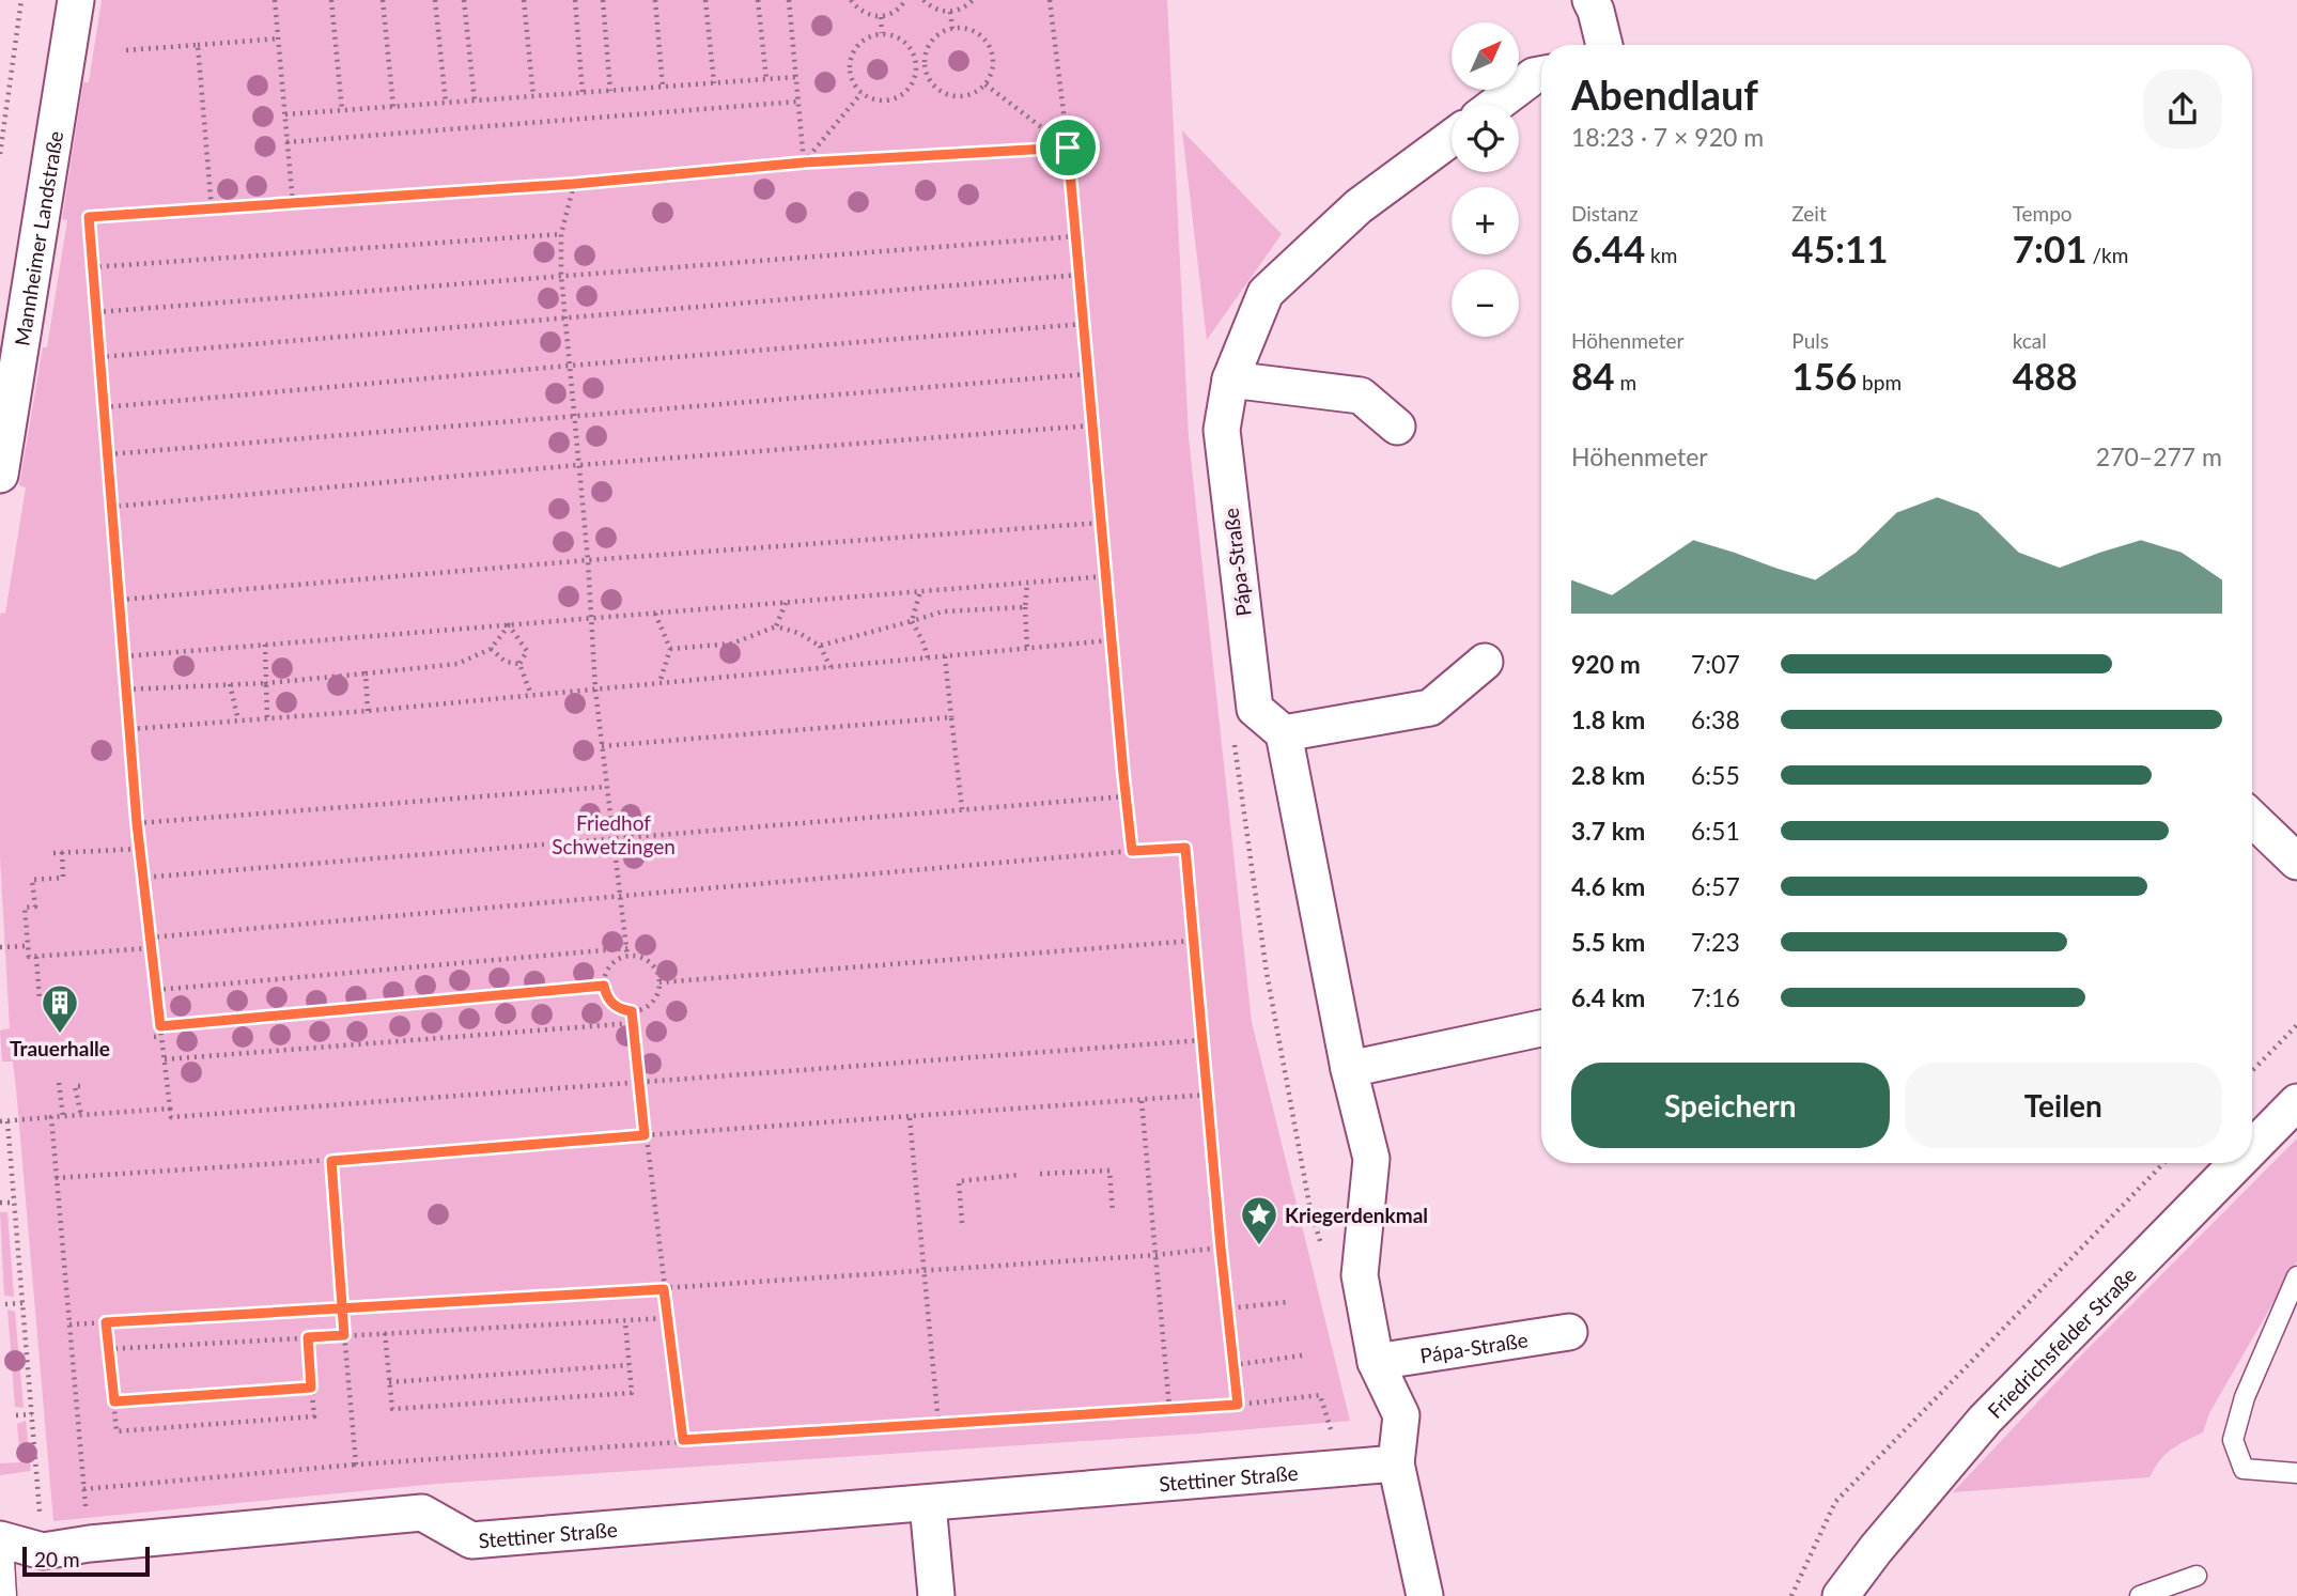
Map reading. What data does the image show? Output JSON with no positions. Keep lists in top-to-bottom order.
{
  "streets": {
    "street": [
      "Mannheimer Landstraße",
      "Pápa-Straße",
      "Friedrichsfelder Straße",
      "Stettiner Straße"
    ]
  },
  "parks": ["Friedhof Schwetzingen"],
  "places": {
    "building": ["Trauerhalle"],
    "place": ["Kriegerdenkmal"]
  },
  "scale_bar": "20 m",
  "north": "top right",
  "page": {
    "map_buttons": ["+", "−"],
    "heading": ["Abendlauf", "18:23 · 7 × 920 m"],
    "stats": [
      ["Distanz", "6.44 km"],
      ["Zeit", "45:11"],
      ["Tempo", "7:01 /km"],
      ["Höhenmeter", "84 m"],
      ["Puls", "156 bpm"],
      ["kcal", "488"]
    ],
    "chart": ["Höhenmeter", "270–277 m"],
    "list": [
      {
        "name": "920 m",
        "note": "7:07"
      },
      {
        "name": "1.8 km",
        "note": "6:38"
      },
      {
        "name": "2.8 km",
        "note": "6:55"
      },
      {
        "name": "3.7 km",
        "note": "6:51"
      },
      {
        "name": "4.6 km",
        "note": "6:57"
      },
      {
        "name": "5.5 km",
        "note": "7:23"
      },
      {
        "name": "6.4 km",
        "note": "7:16"
      }
    ],
    "buttons": ["Speichern", "Teilen"],
    "scale": "20 m"
  }
}
